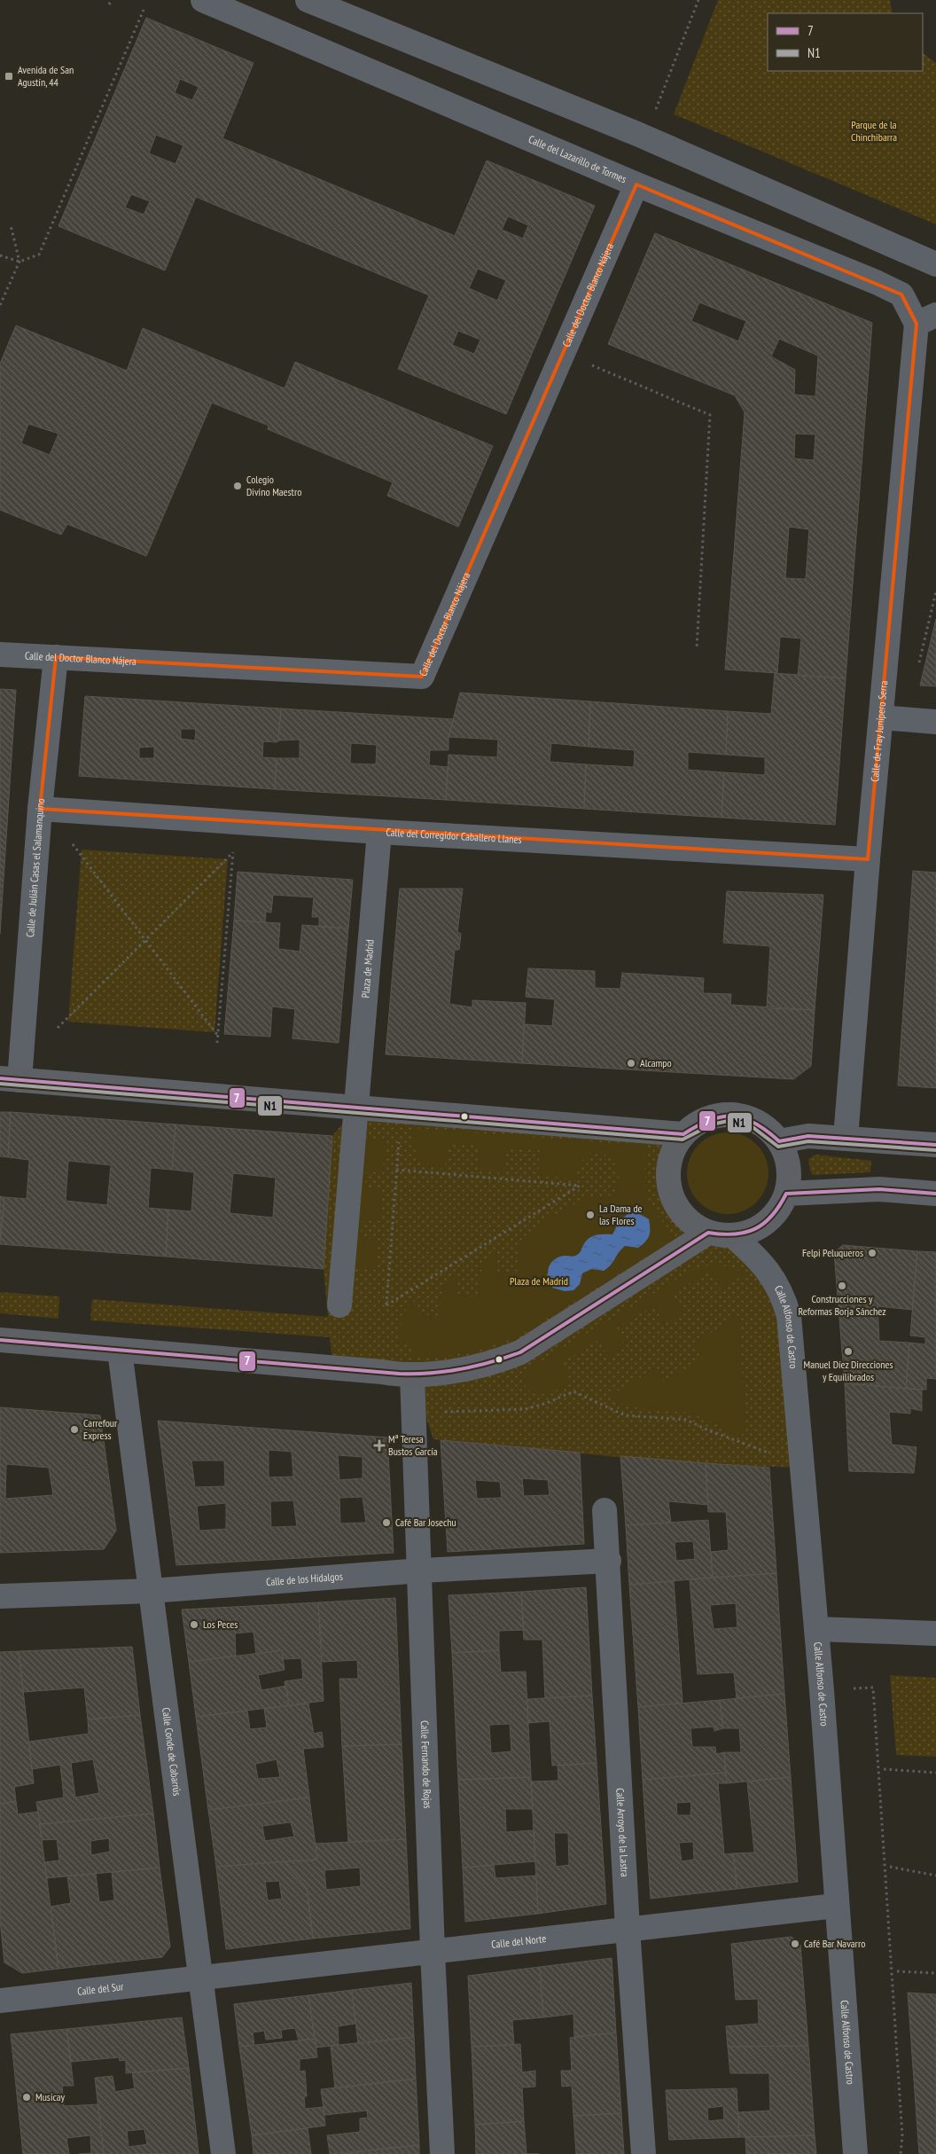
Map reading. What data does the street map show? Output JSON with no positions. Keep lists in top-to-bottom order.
{
  "streets": {
    "street": [
      "Calle del Lazarillo de Tormes",
      "Calle del Doctor Blanco Nájera",
      "Calle de Fray Junípero Serra",
      "Calle del Corregidor Caballero Llanes",
      "Calle de Julián Casas el Salamanquino",
      "Plaza de Madrid",
      "Calle Alfonso de Castro",
      "Calle de los Hidalgos",
      "Calle Conde de Cabarrús",
      "Calle Fernando de Rojas",
      "Calle Arroyo de la Lastra",
      "Calle del Norte",
      "Calle del Sur"
    ]
  },
  "crossings": [
    ["Calle del Lazarillo de Tormes", "Calle del Doctor Blanco Nájera"],
    ["Calle del Lazarillo de Tormes", "Calle de Fray Junípero Serra"],
    ["Calle del Doctor Blanco Nájera", "Calle de Julián Casas el Salamanquino"],
    ["Calle de Fray Junípero Serra", "Calle del Corregidor Caballero Llanes"],
    ["Calle del Corregidor Caballero Llanes", "Calle de Julián Casas el Salamanquino"],
    ["Calle del Corregidor Caballero Llanes", "Plaza de Madrid"],
    ["Calle Alfonso de Castro", "Calle del Norte"],
    ["Calle de los Hidalgos", "Calle Conde de Cabarrús"],
    ["Calle de los Hidalgos", "Calle Fernando de Rojas"],
    ["Calle de los Hidalgos", "Calle Arroyo de la Lastra"],
    ["Calle Conde de Cabarrús", "Calle del Norte"],
    ["Calle Conde de Cabarrús", "Calle del Sur"],
    ["Calle Fernando de Rojas", "Calle del Norte"],
    ["Calle Arroyo de la Lastra", "Calle del Norte"],
    ["Calle del Norte", "Calle del Sur"]
  ],
  "parks": ["Parque de la Chinchibarra", "Plaza de Madrid"],
  "places": {
    "transit": ["Avenida de San Agustín, 44"],
    "other": [
      "Colegio Divino Maestro",
      "Alcampo",
      "La Dama de las Flores",
      "Felpi Peluqueros",
      "Construcciones y Reformas Borja Sánchez",
      "Manuel Díez Direcciones y Equilibrados",
      "Carrefour Express",
      "Café Bar Josechu",
      "Los Peces",
      "Café Bar Navarro",
      "Musicay"
    ],
    "health": ["Mª Teresa Bustos García"]
  },
  "lines": ["transit line 7", "transit line N1"],
  "legend": ["7", "N1"]
}
